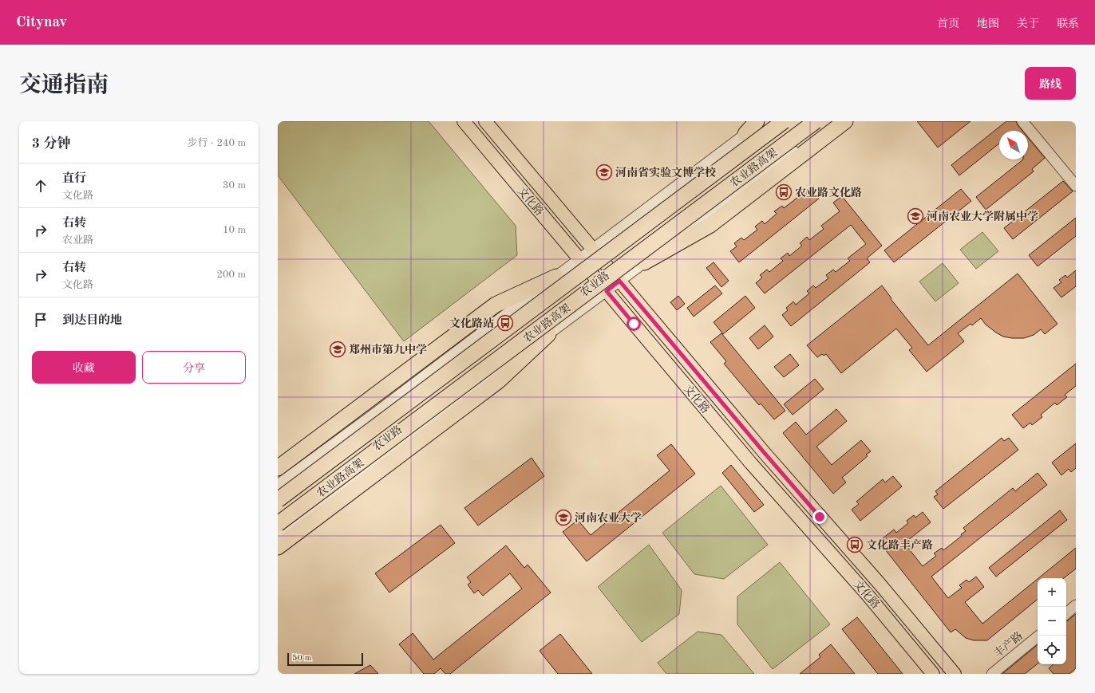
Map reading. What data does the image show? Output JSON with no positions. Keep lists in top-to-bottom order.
{
  "streets": {
    "highway": ["农业路高架"],
    "main road": ["文化路"],
    "street": ["农业路", "丰产路"]
  },
  "crossings": [
    ["文化路", "农业路"]
  ],
  "places": {
    "school or university": [
      "河南省实验文博学校",
      "河南农业大学附属中学",
      "郑州市第九中学",
      "河南农业大学"
    ],
    "bus stop": ["农业路文化路", "文化路站", "文化路丰产路"]
  },
  "scale_bar": "50 m",
  "north": "top left",
  "page": {
    "header": "Citynav",
    "nav": [
      "首页",
      "地图",
      "关于",
      "联系"
    ],
    "title": "交通指南",
    "buttons": [
      "路线",
      ["收藏", "分享"]
    ],
    "heading": ["3 分钟", "步行 · 240 m"],
    "list": [
      ["直行", "文化路", "30 m"],
      ["右转", "农业路", "10 m"],
      ["右转", "文化路", "200 m"],
      "到达目的地"
    ],
    "map_buttons": ["+", "−"],
    "scale": "50 m"
  }
}
